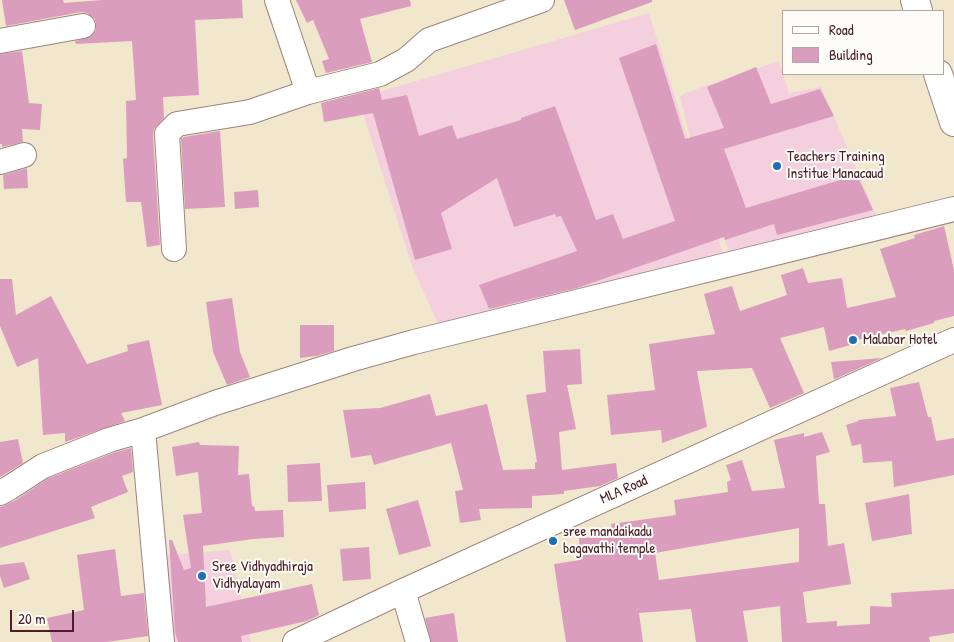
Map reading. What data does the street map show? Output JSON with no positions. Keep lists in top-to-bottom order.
{
  "streets": {
    "street": ["MLA Road"]
  },
  "places": [
    "Teachers Training Institue Manacaud",
    "Malabar Hotel",
    "sree mandaikadu bagavathi temple",
    "Sree Vidhyadhiraja Vidhyalayam"
  ],
  "legend": ["Road", "Building"],
  "scale_bar": "20 m"
}
